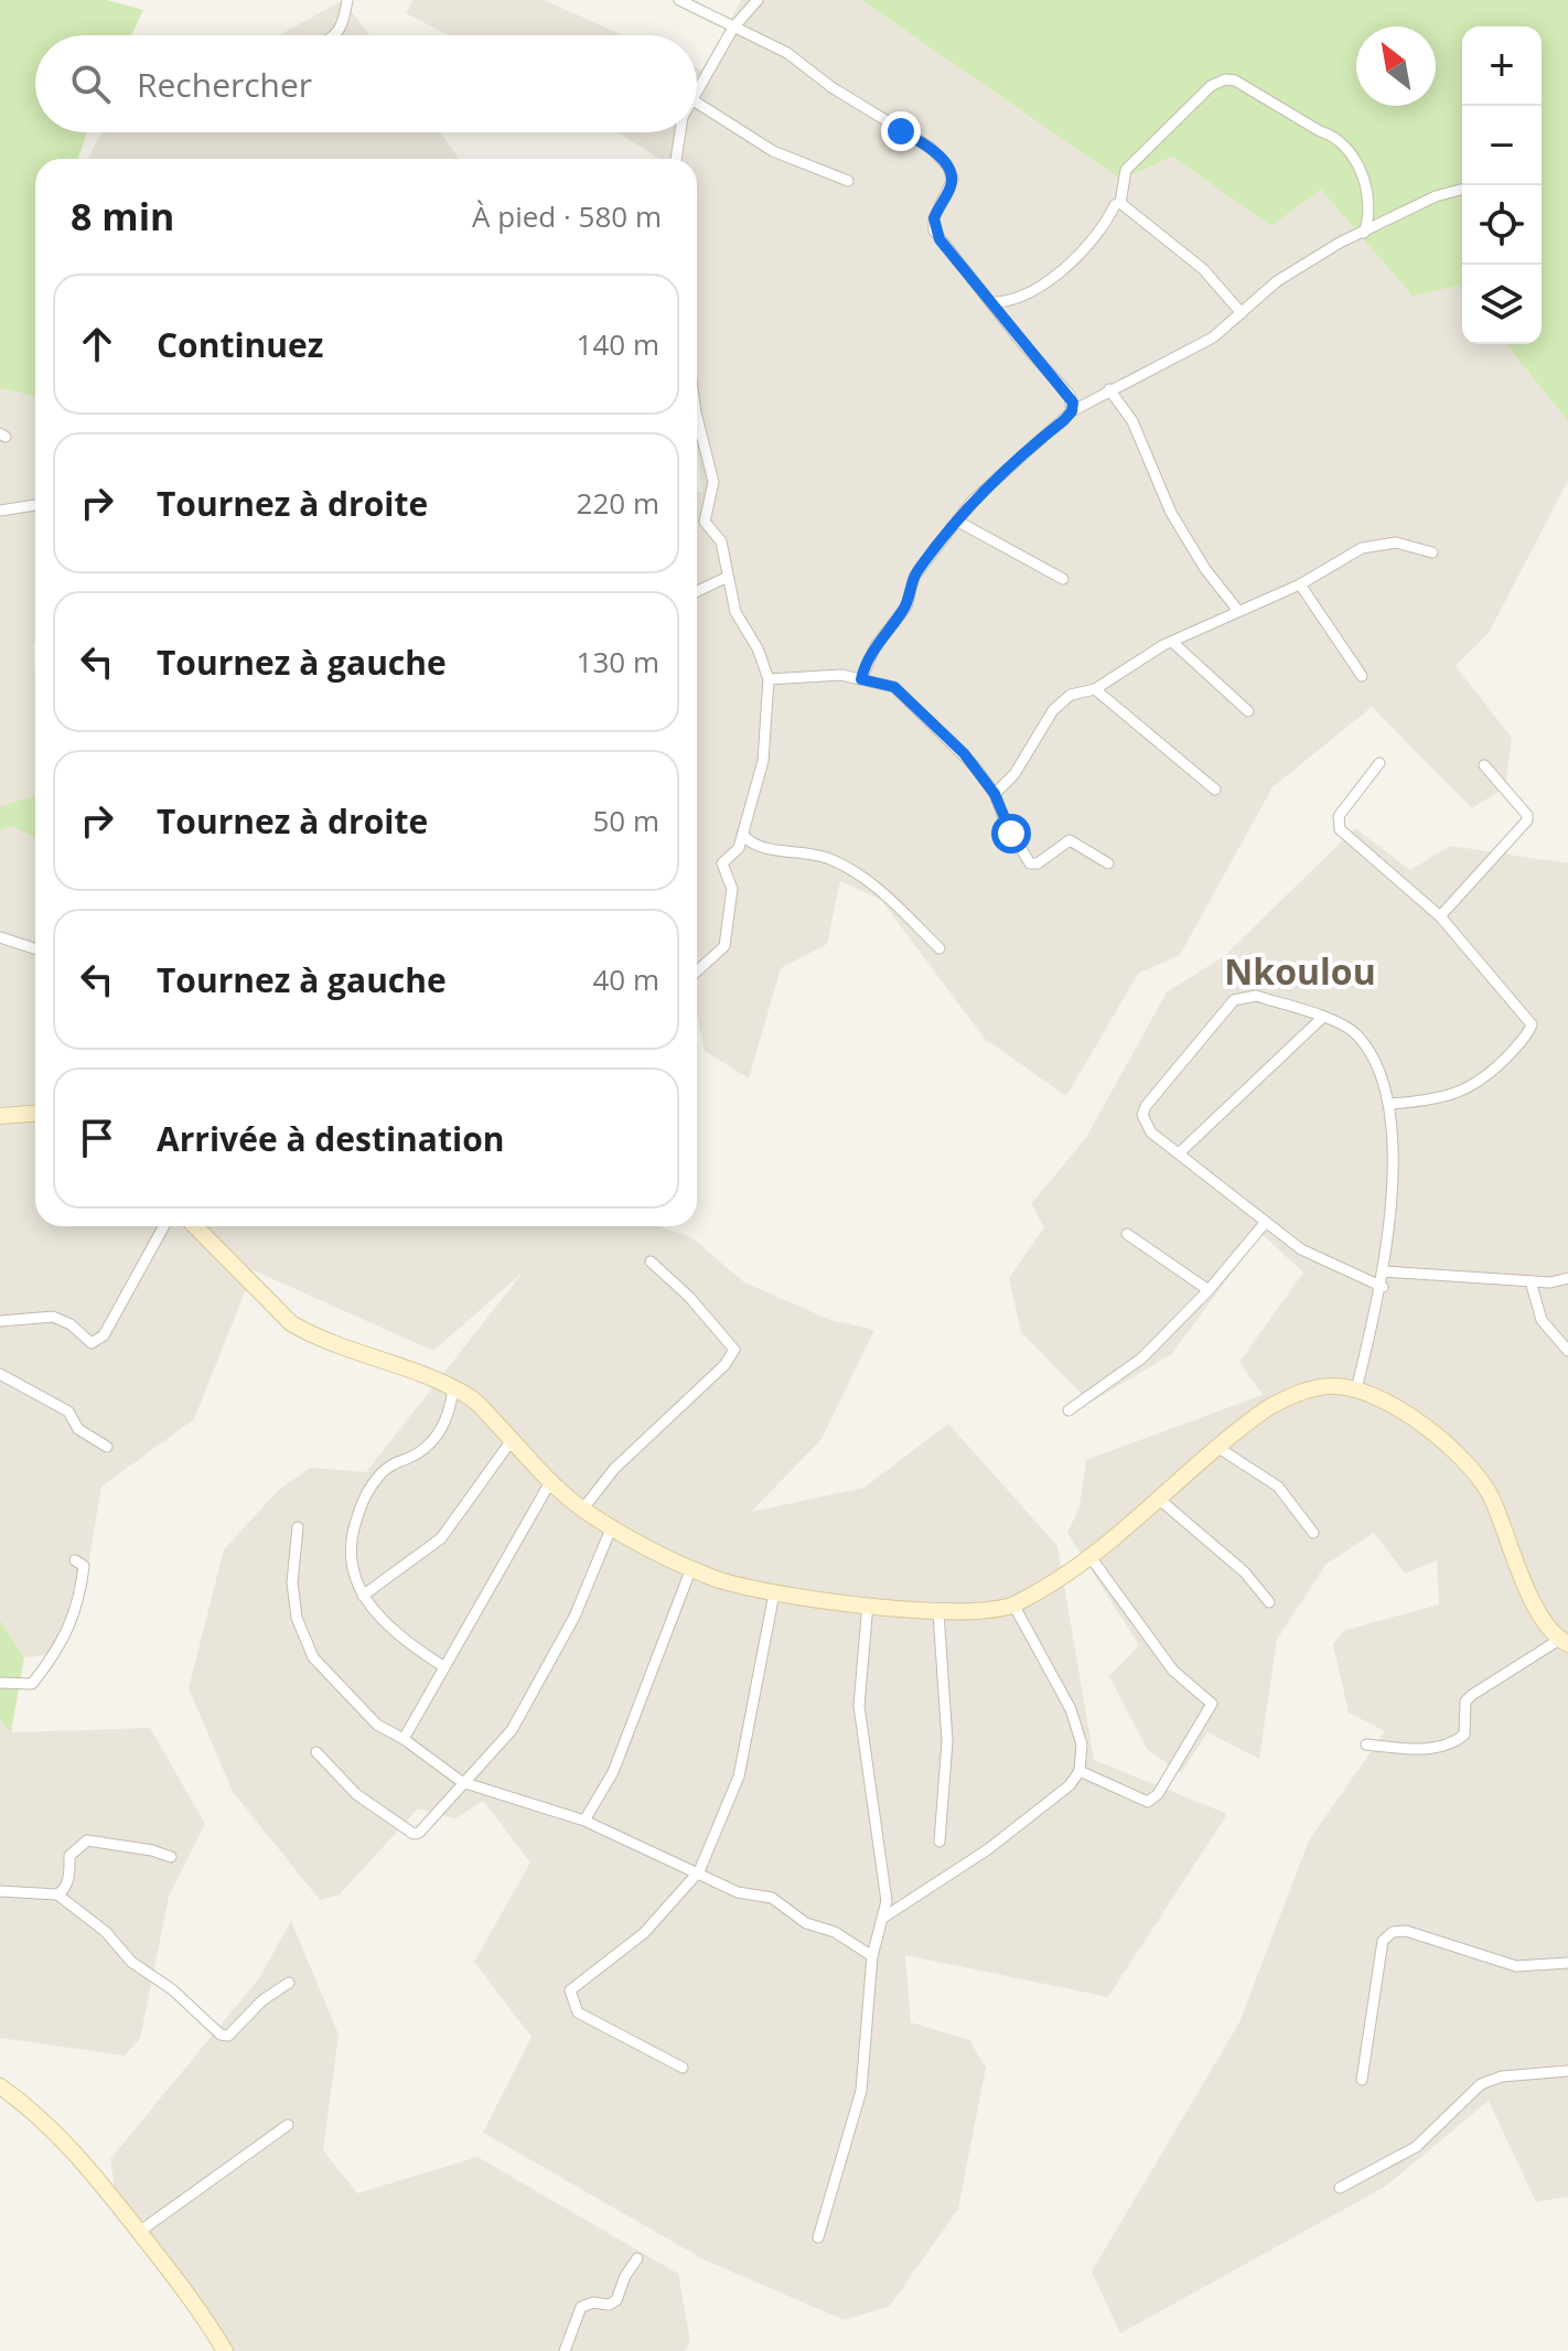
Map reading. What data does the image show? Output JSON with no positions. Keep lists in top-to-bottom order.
{
  "districts": ["Nkoulou"],
  "north": "top left",
  "page": {
    "map_buttons": ["+", "−"],
    "search": "Rechercher",
    "heading": ["8 min", "À pied · 580 m"],
    "list": [
      ["Continuez", "140 m"],
      ["Tournez à droite", "220 m"],
      ["Tournez à gauche", "130 m"],
      ["Tournez à droite", "50 m"],
      ["Tournez à gauche", "40 m"],
      "Arrivée à destination"
    ]
  }
}
